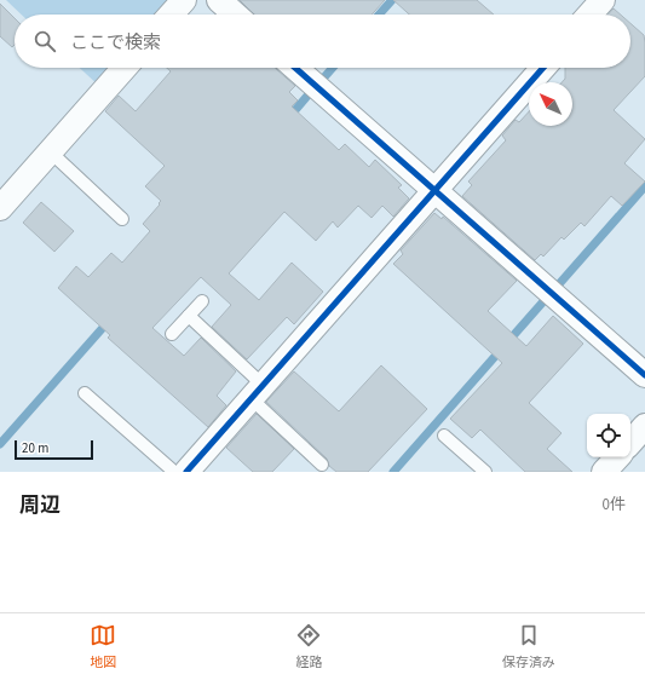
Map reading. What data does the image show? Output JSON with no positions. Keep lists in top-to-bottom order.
{
  "scale_bar": "20 m",
  "north": "top left",
  "page": {
    "search": "ここで検索",
    "scale": "20 m",
    "heading": ["周辺", "0件"],
    "nav": ["地図", "経路", "保存済み"]
  }
}
